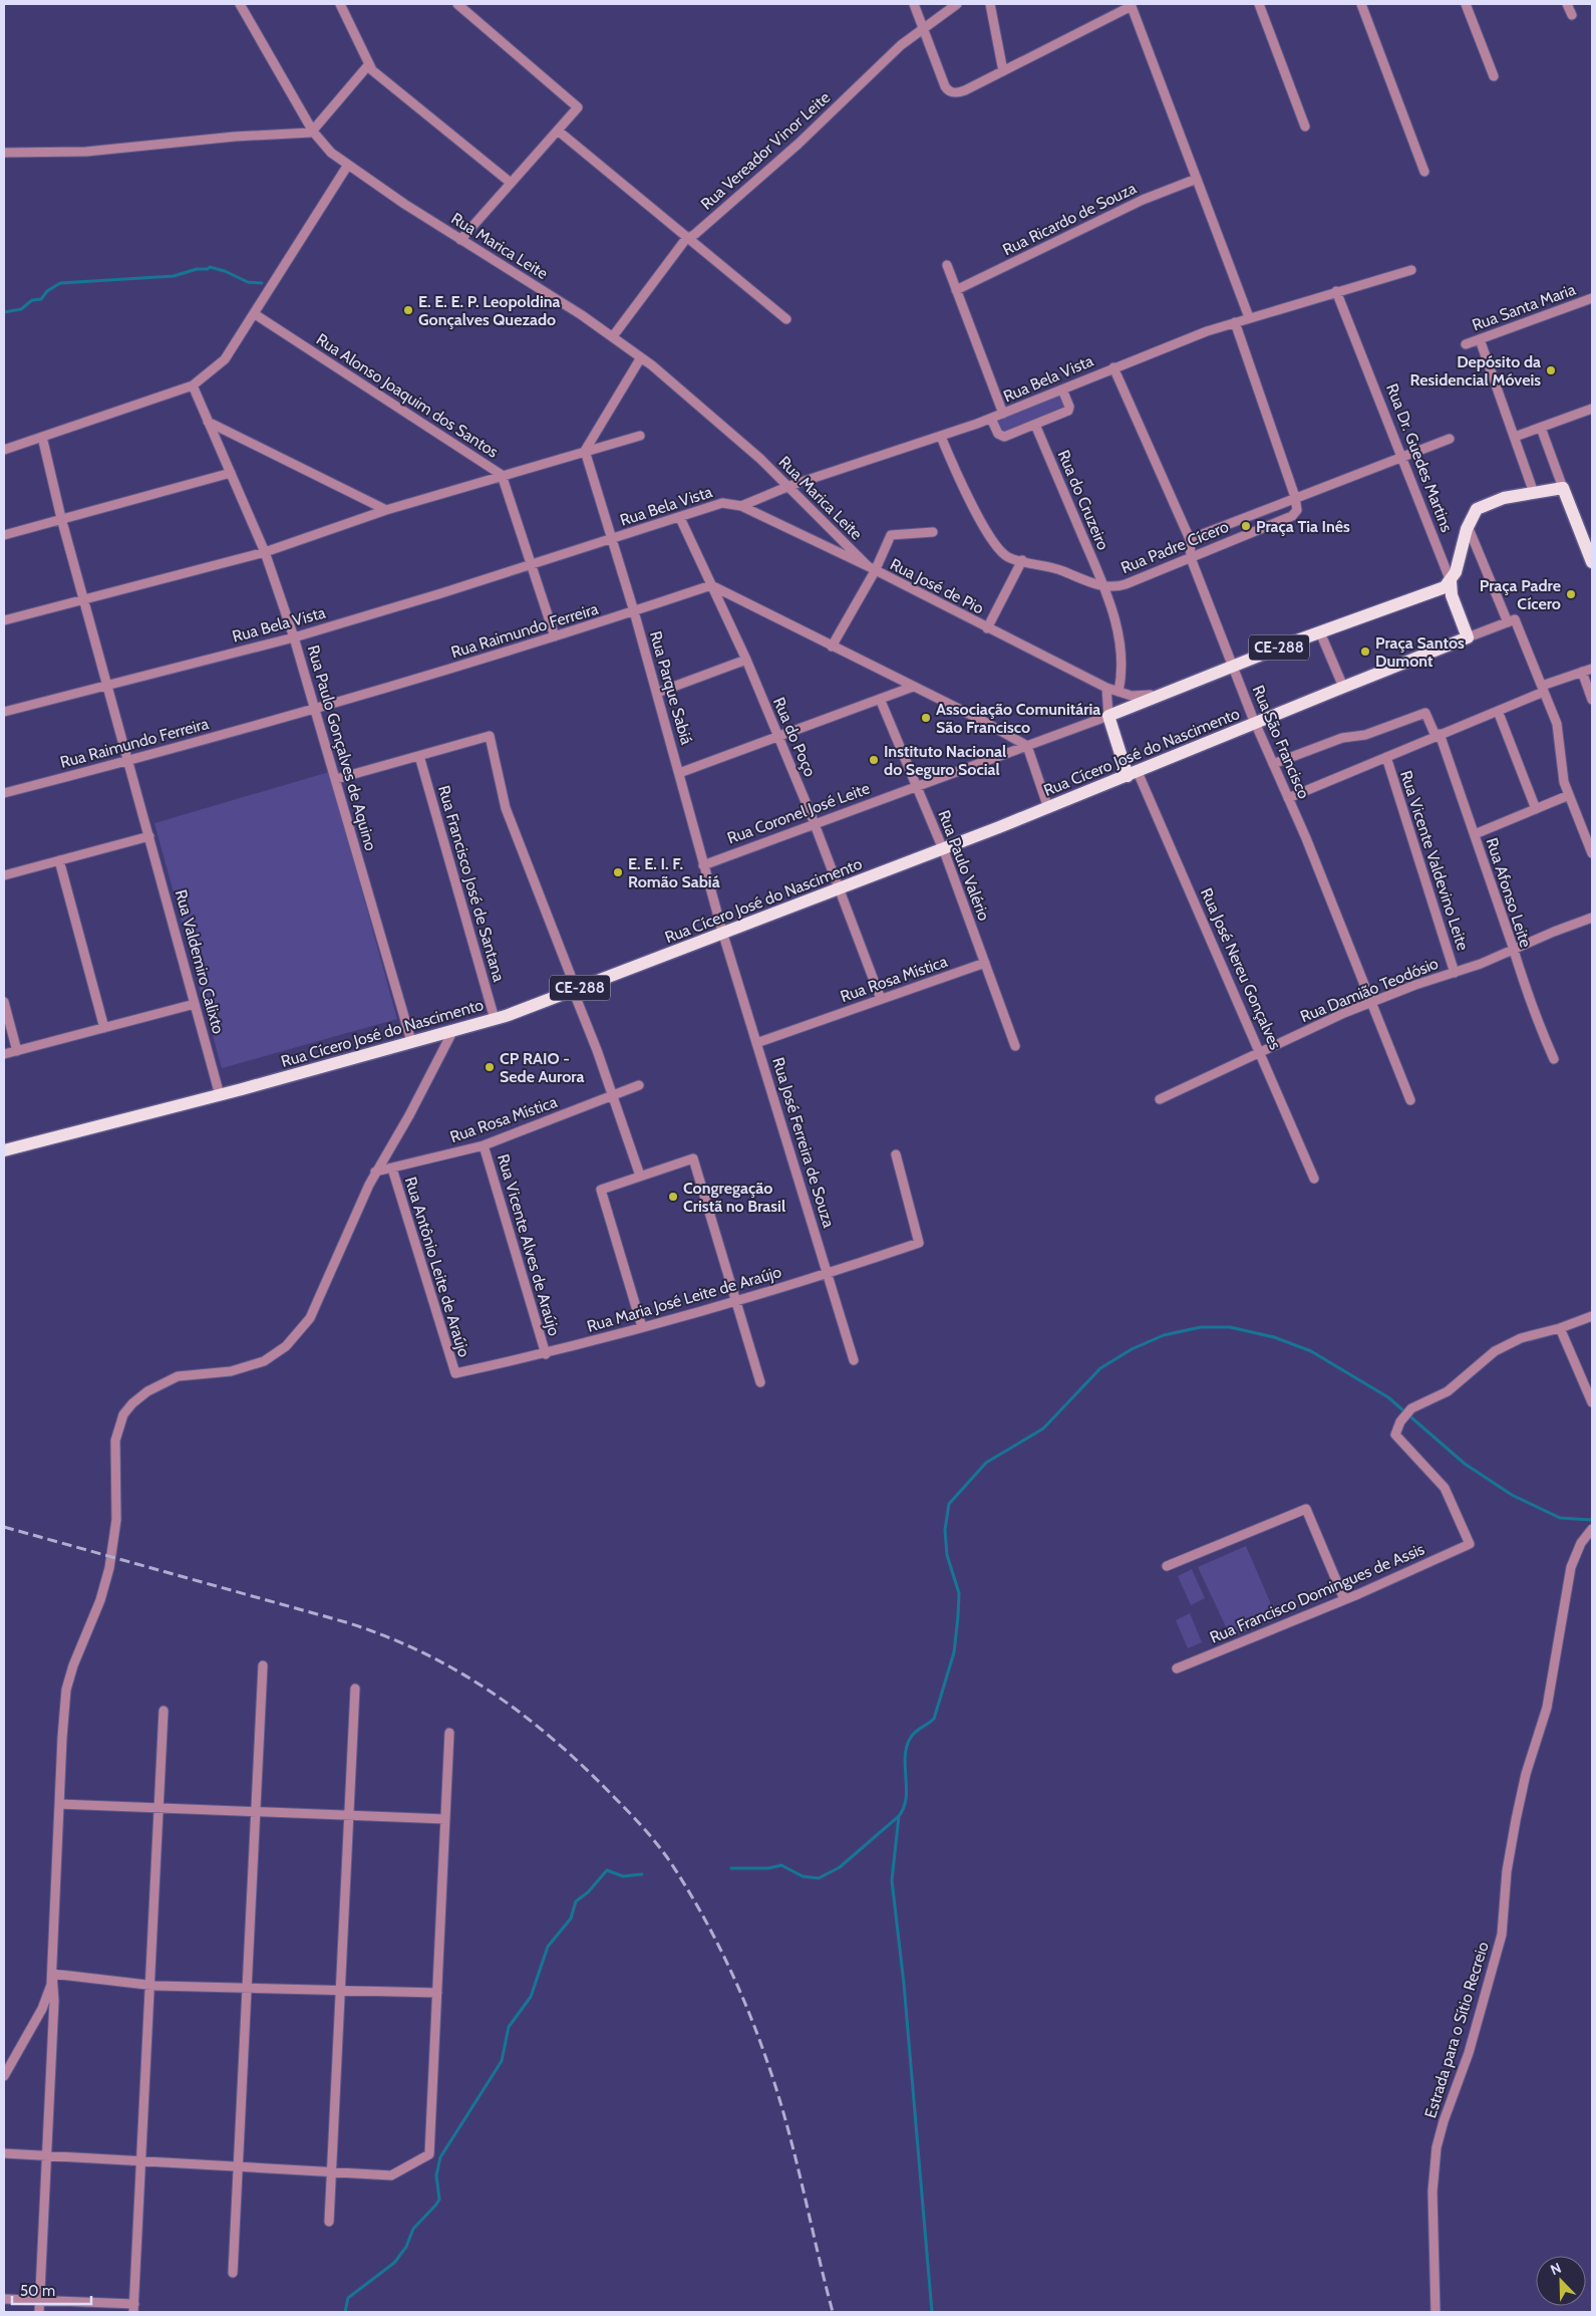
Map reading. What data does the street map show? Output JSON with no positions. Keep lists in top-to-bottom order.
{
  "streets": {
    "main road": [
      "Rua Dr. Guedes Martins",
      "CE-288",
      "Rua Cícero José do Nascimento",
      "Rua Coronel José Leite",
      "Rua José Nereu Gonçalves"
    ],
    "street": [
      "Rua Vereador Vinor Leite",
      "Rua Ricardo de Souza",
      "Rua Marica Leite",
      "Rua Santa Maria",
      "Rua Bela Vista",
      "Rua Alonso Joaquim dos Santos",
      "Rua do Cruzeiro",
      "Rua Padre Cícero",
      "Rua José de Pio",
      "Rua Raimundo Ferreira",
      "Rua Parque Sabiá",
      "Rua do Poço",
      "Rua São Francisco",
      "Rua Paulo Gonçalves de Aquino",
      "Rua Vicente Valdevino Leite",
      "Rua Paulo Valério",
      "Rua Francisco José de Santana",
      "Rua Afonso Leite",
      "Rua Valdemiro Calixto",
      "Rua Rosa Mística",
      "Rua Damião Teodósio",
      "Rua José Ferreira de Souza",
      "Rua Vicente Alves de Araújo",
      "Rua Antônio Leite de Araújo",
      "Rua Maria José Leite de Araújo",
      "Rua Francisco Domingues de Assis",
      "Estrada para o Sítio Recreio"
    ]
  },
  "crossings": [
    ["Rua Vereador Vinor Leite", "Rua Marica Leite"],
    ["Rua Marica Leite", "Rua Bela Vista"],
    ["Rua Marica Leite", "Rua José de Pio"],
    ["Rua Bela Vista", "Rua Alonso Joaquim dos Santos"],
    ["Rua Bela Vista", "Rua Dr. Guedes Martins"],
    ["Rua Bela Vista", "Rua José de Pio"],
    ["Rua Bela Vista", "Rua Parque Sabiá"],
    ["Rua Bela Vista", "Rua do Poço"],
    ["Rua Bela Vista", "Rua São Francisco"],
    ["Rua Bela Vista", "Rua Paulo Gonçalves de Aquino"],
    ["Rua Bela Vista", "Rua Valdemiro Calixto"],
    ["Rua Alonso Joaquim dos Santos", "Rua Raimundo Ferreira"],
    ["Rua Dr. Guedes Martins", "Rua Padre Cícero"],
    ["Rua Dr. Guedes Martins", "Rua Cícero José do Nascimento"],
    ["Rua Dr. Guedes Martins", "Rua Coronel José Leite"],
    ["Rua do Cruzeiro", "Rua Padre Cícero"],
    ["Rua Padre Cícero", "Rua São Francisco"],
    ["Rua José de Pio", "Rua Coronel José Leite"],
    ["Rua José de Pio", "Rua José Nereu Gonçalves"],
    ["Rua Raimundo Ferreira", "Rua Parque Sabiá"],
    ["Rua Raimundo Ferreira", "Rua do Poço"],
    ["Rua Raimundo Ferreira", "Rua Paulo Gonçalves de Aquino"],
    ["Rua Raimundo Ferreira", "Rua Valdemiro Calixto"],
    ["Rua Parque Sabiá", "Rua Cícero José do Nascimento"],
    ["Rua Parque Sabiá", "Rua Coronel José Leite"],
    ["Rua Parque Sabiá", "Rua José Ferreira de Souza"],
    ["Rua do Poço", "Rua Cícero José do Nascimento"],
    ["Rua do Poço", "Rua Coronel José Leite"],
    ["Rua do Poço", "Rua Rosa Mística"],
    ["Rua São Francisco", "Rua Cícero José do Nascimento"],
    ["Rua São Francisco", "Rua Coronel José Leite"],
    ["Rua São Francisco", "Rua Afonso Leite"],
    ["Rua São Francisco", "Rua Damião Teodósio"],
    ["Rua Paulo Gonçalves de Aquino", "Rua Cícero José do Nascimento"],
    ["Rua Cícero José do Nascimento", "Rua Paulo Valério"],
    ["Rua Cícero José do Nascimento", "Rua Francisco José de Santana"],
    ["Rua Cícero José do Nascimento", "Rua Valdemiro Calixto"],
    ["Rua Cícero José do Nascimento", "Rua José Nereu Gonçalves"],
    ["Rua Cícero José do Nascimento", "Rua José Ferreira de Souza"],
    ["Rua Coronel José Leite", "Rua Paulo Valério"],
    ["Rua Coronel José Leite", "Rua José Nereu Gonçalves"],
    ["Rua Vicente Valdevino Leite", "Rua Damião Teodósio"],
    ["Rua Paulo Valério", "Rua Rosa Mística"],
    ["Rua Afonso Leite", "Rua Damião Teodósio"],
    ["Rua José Nereu Gonçalves", "Rua Damião Teodósio"],
    ["Rua Rosa Mística", "Rua José Ferreira de Souza"],
    ["Rua Rosa Mística", "Rua Vicente Alves de Araújo"],
    ["Rua Rosa Mística", "Rua Antônio Leite de Araújo"],
    ["Rua José Ferreira de Souza", "Rua Maria José Leite de Araújo"],
    ["Rua Vicente Alves de Araújo", "Rua Maria José Leite de Araújo"],
    ["Rua Antônio Leite de Araújo", "Rua Maria José Leite de Araújo"]
  ],
  "places": [
    "E. E. E. P. Leopoldina Gonçalves Quezado",
    "Depósito da Residencial Móveis",
    "Praça Tia Inês",
    "Praça Padre Cícero",
    "Praça Santos Dumont",
    "Associação Comunitária São Francisco",
    "Instituto Nacional do Seguro Social",
    "E. E. I. F. Romão Sabiá",
    "CP RAIO - Sede Aurora",
    "Congregação Cristã no Brasil"
  ],
  "scale_bar": "50 m",
  "north": "top left"
}
